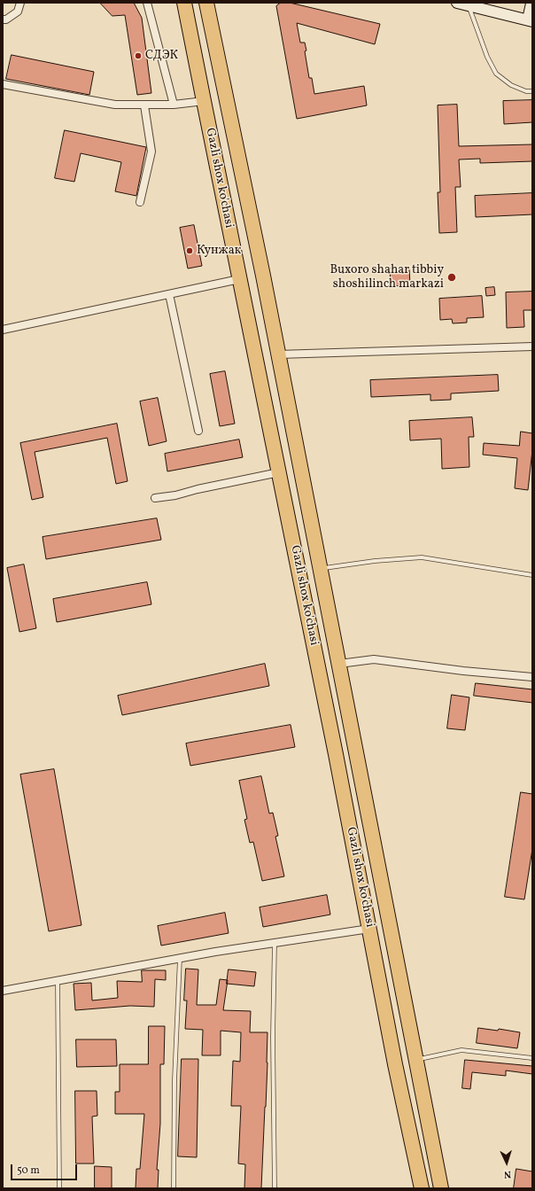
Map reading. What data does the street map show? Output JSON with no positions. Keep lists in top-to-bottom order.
{
  "streets": {
    "highway": ["Gazli shox ko'chasi"]
  },
  "places": ["СДЭК", "Кунжак", "Buxoro shahar tibbiy shoshilinch markazi"],
  "scale_bar": "50 m",
  "north": "bottom"
}
